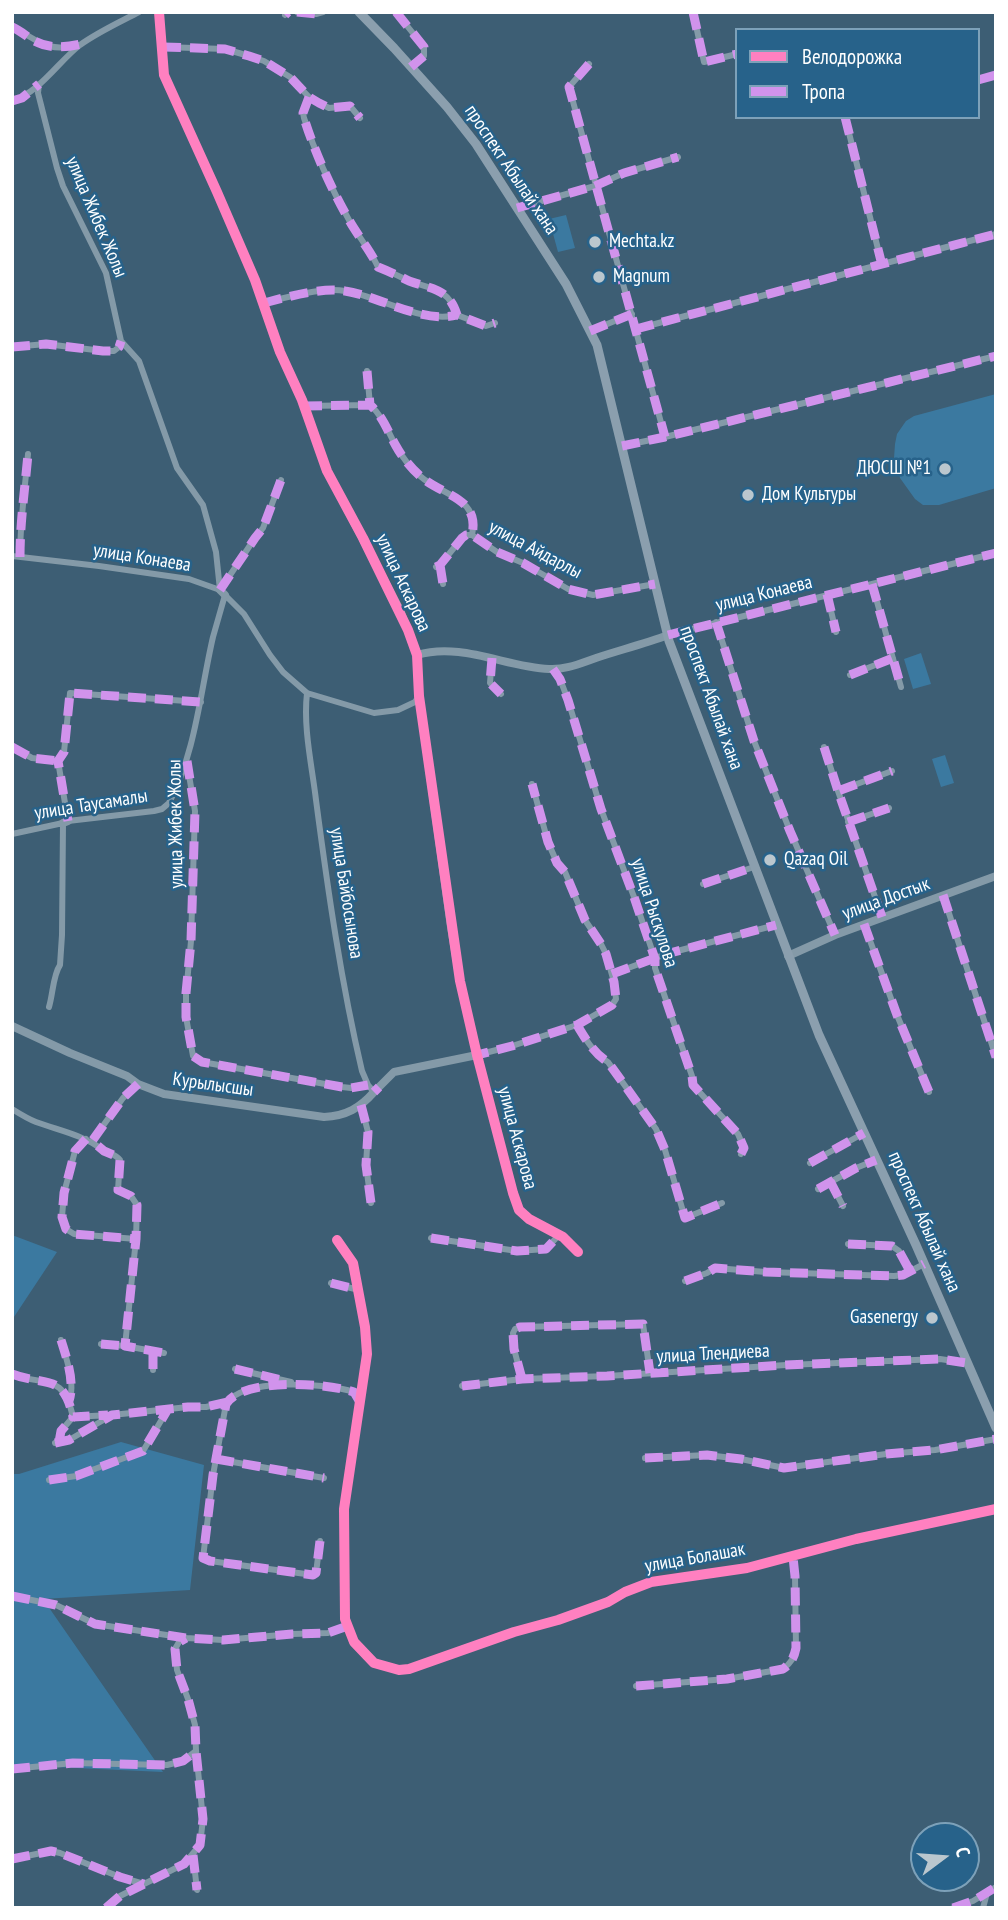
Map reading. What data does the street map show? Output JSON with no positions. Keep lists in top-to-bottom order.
{
  "streets": {
    "main road": ["проспект Абылай хана"],
    "street": [
      "улица Жибек Жолы",
      "улица Айдарлы",
      "улица Конаева",
      "улица Аскарова",
      "улица Таусамалы",
      "улица Байбосынова",
      "улица Достык",
      "улица Рыскулова",
      "Курылысшы",
      "улица Тлендиева",
      "улица Болашак"
    ]
  },
  "crossings": [
    ["проспект Абылай хана", "улица Айдарлы"],
    ["проспект Абылай хана", "улица Конаева"],
    ["проспект Абылай хана", "улица Достык"],
    ["проспект Абылай хана", "улица Тлендиева"],
    ["улица Жибек Жолы", "улица Конаева"],
    ["улица Жибек Жолы", "улица Таусамалы"],
    ["улица Жибек Жолы", "улица Байбосынова"],
    ["улица Конаева", "улица Аскарова"],
    ["улица Конаева", "улица Байбосынова"],
    ["улица Конаева", "улица Рыскулова"]
  ],
  "places": [
    "Mechta.kz",
    "Magnum",
    "ДЮСШ №1",
    "Дом Культуры",
    "Qazaq Oil",
    "Gasenergy"
  ],
  "legend": ["Велодорожка", "Тропа"],
  "north": "right"
}
